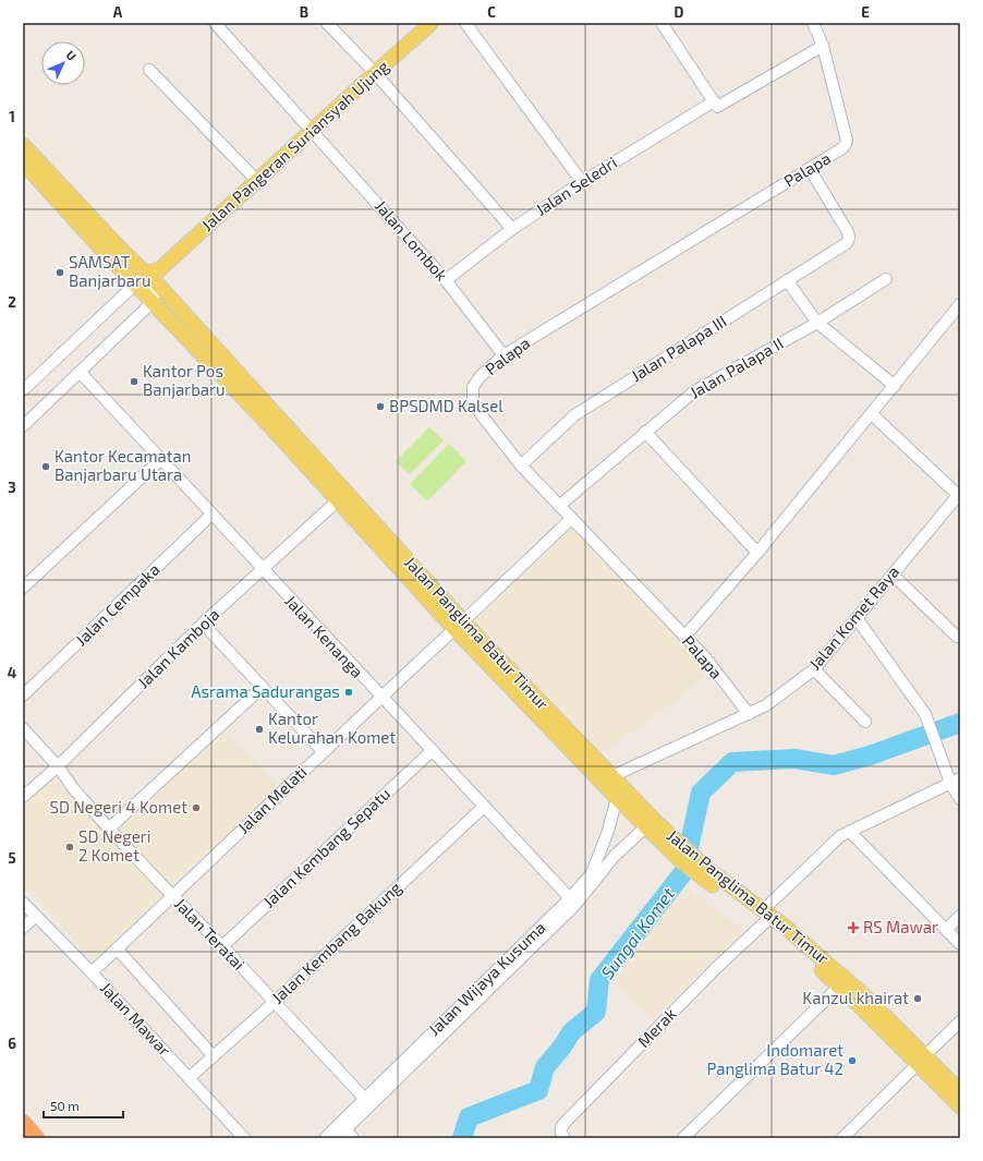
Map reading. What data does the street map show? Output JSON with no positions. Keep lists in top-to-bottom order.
{
  "streets": {
    "main road": ["Jalan Pangeran Suriansyah Ujung", "Jalan Panglima Batur Timur"],
    "street": [
      "Palapa",
      "Jalan Seledri",
      "Jalan Lombok",
      "Jalan Palapa III",
      "Jalan Palapa II",
      "Jalan Cempaka",
      "Jalan Komet Raya",
      "Jalan Kenanga",
      "Jalan Kamboja",
      "Jalan Melati",
      "Jalan Kembang Sepatu",
      "Jalan Teratai",
      "Jalan Kembang Bakung",
      "Jalan Wijaya Kusuma",
      "Jalan Mawar",
      "Merak"
    ]
  },
  "crossings": [
    ["Jalan Pangeran Suriansyah Ujung", "Jalan Lombok"],
    ["Jalan Pangeran Suriansyah Ujung", "Jalan Panglima Batur Timur"],
    ["Palapa", "Jalan Seledri"],
    ["Palapa", "Jalan Lombok"],
    ["Palapa", "Jalan Palapa III"],
    ["Palapa", "Jalan Palapa II"],
    ["Palapa", "Jalan Komet Raya"],
    ["Palapa", "Jalan Melati"],
    ["Jalan Seledri", "Jalan Lombok"],
    ["Jalan Cempaka", "Jalan Kenanga"],
    ["Jalan Komet Raya", "Jalan Panglima Batur Timur"],
    ["Jalan Panglima Batur Timur", "Jalan Kamboja"],
    ["Jalan Panglima Batur Timur", "Jalan Melati"],
    ["Jalan Panglima Batur Timur", "Jalan Wijaya Kusuma"],
    ["Jalan Panglima Batur Timur", "Merak"],
    ["Jalan Kenanga", "Jalan Kamboja"],
    ["Jalan Kenanga", "Jalan Melati"],
    ["Jalan Kenanga", "Jalan Kembang Sepatu"],
    ["Jalan Kenanga", "Jalan Kembang Bakung"],
    ["Jalan Kenanga", "Jalan Wijaya Kusuma"],
    ["Jalan Kamboja", "Jalan Teratai"],
    ["Jalan Melati", "Jalan Teratai"],
    ["Jalan Melati", "Jalan Mawar"],
    ["Jalan Kembang Sepatu", "Jalan Teratai"],
    ["Jalan Teratai", "Jalan Kembang Bakung"],
    ["Jalan Teratai", "Jalan Wijaya Kusuma"],
    ["Jalan Kembang Bakung", "Jalan Mawar"]
  ],
  "water": ["Sungai Komet"],
  "places": {
    "other": [
      "SAMSAT Banjarbaru",
      "Kantor Pos Banjarbaru",
      "BPSDMD Kalsel",
      "Kantor Kecamatan Banjarbaru Utara",
      "Asrama Sadurangas",
      "Kantor Kelurahan Komet",
      "SD Negeri 4 Komet",
      "SD Negeri 2 Komet",
      "Kanzul khairat",
      "Indomaret Panglima Batur 42"
    ],
    "health": ["RS Mawar"]
  },
  "scale_bar": "50 m",
  "north": "top right",
  "grid": {
    "columns": [
      "A",
      "B",
      "C",
      "D",
      "E"
    ],
    "rows": [
      "1",
      "2",
      "3",
      "4",
      "5",
      "6"
    ]
  }
}
